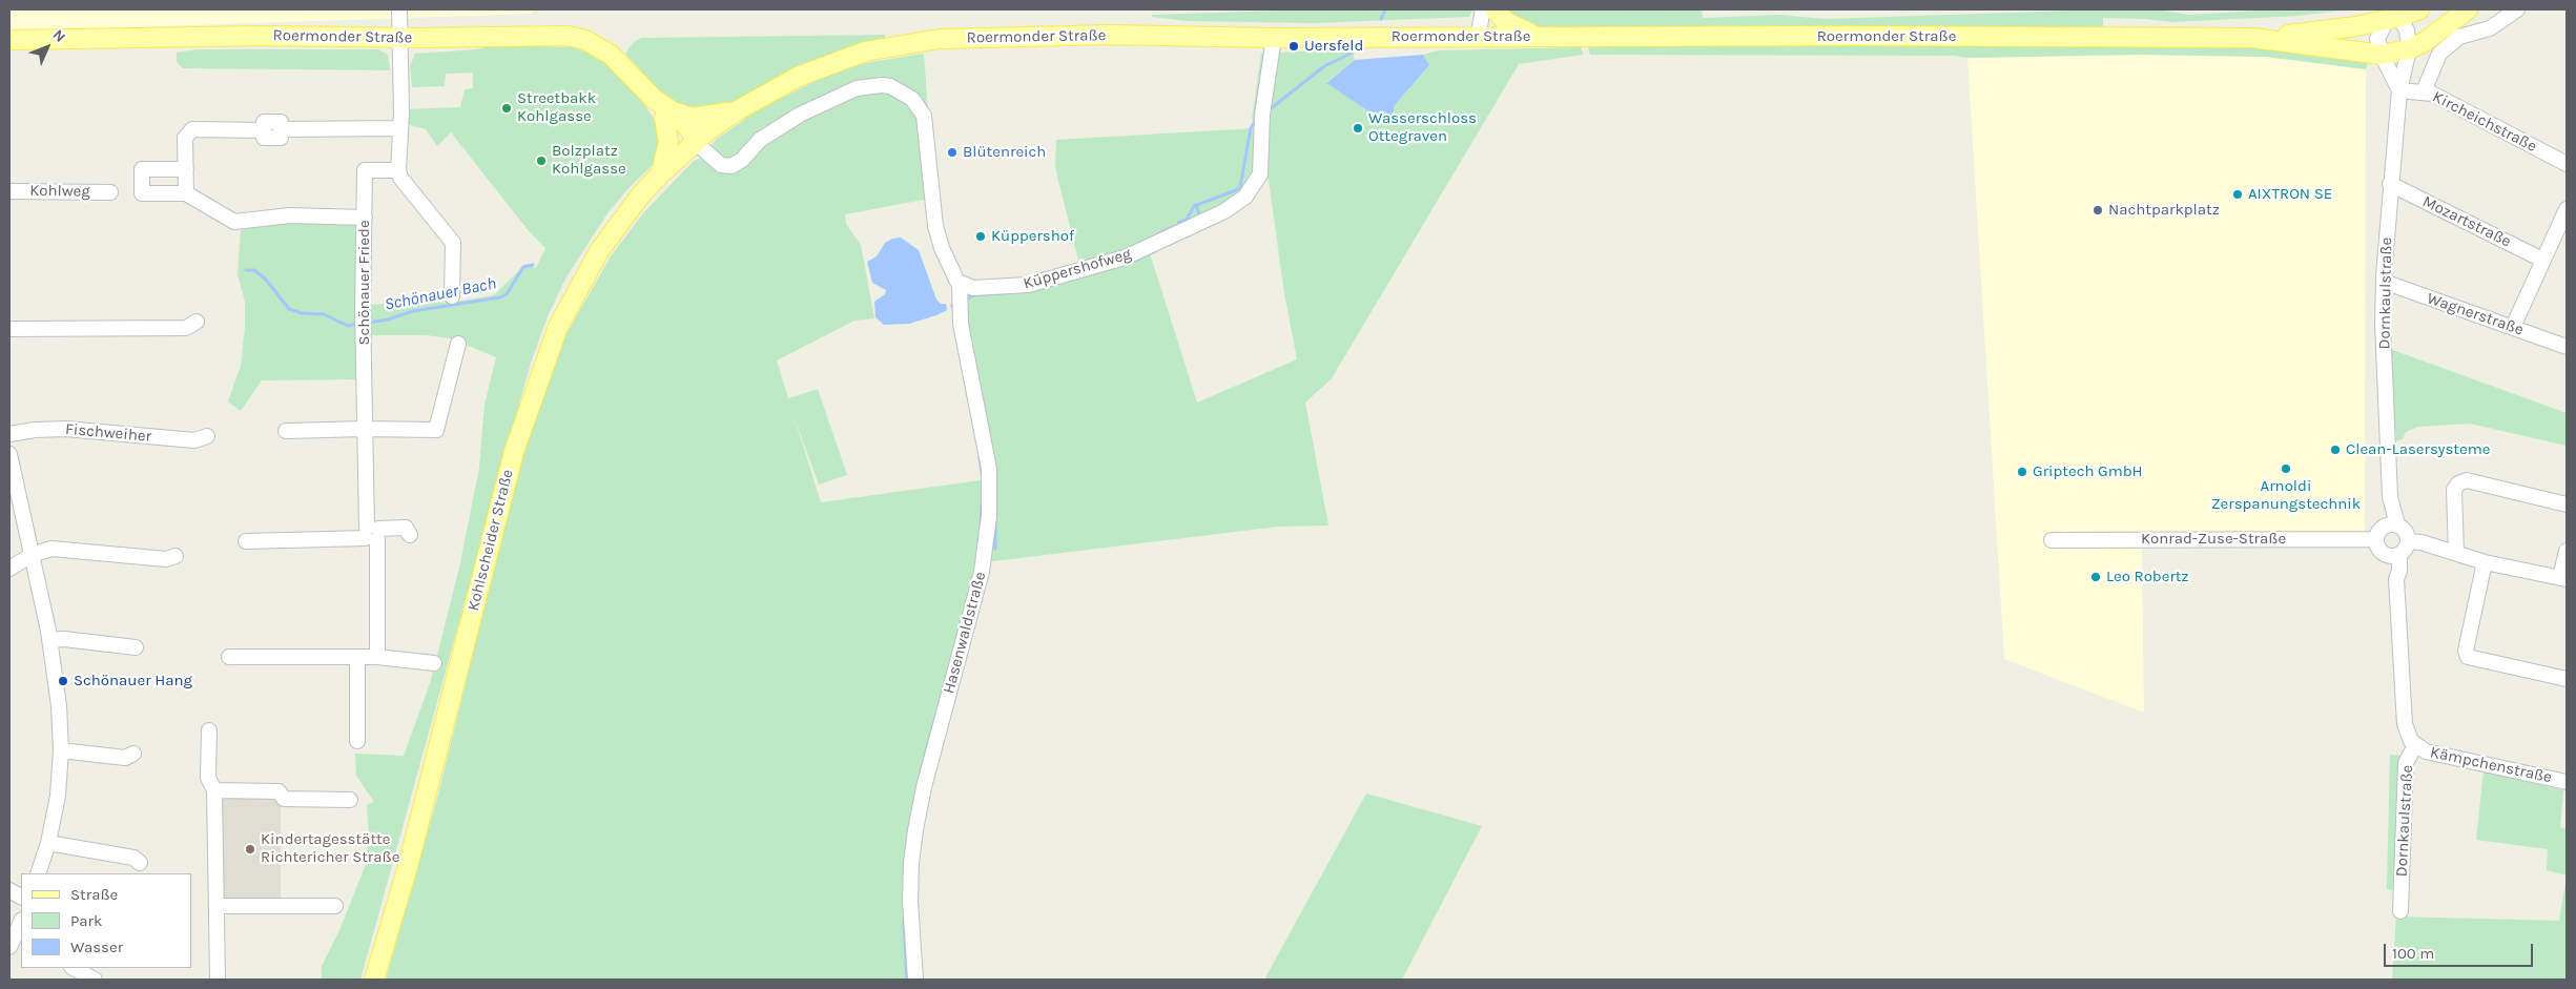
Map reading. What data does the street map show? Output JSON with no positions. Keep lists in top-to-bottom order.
{
  "streets": {
    "main road": ["Roermonder Straße", "Kohlscheider Straße"],
    "street": [
      "Kircheichstraße",
      "Kohlweg",
      "Mozartstraße",
      "Küppershofweg",
      "Schönauer Friede",
      "Dornkaulstraße",
      "Wagnerstraße",
      "Fischweiher",
      "Konrad-Zuse-Straße",
      "Hasenwaldstraße",
      "Kämpchenstraße"
    ]
  },
  "crossings": [
    ["Roermonder Straße", "Küppershofweg"],
    ["Roermonder Straße", "Dornkaulstraße"],
    ["Roermonder Straße", "Kohlscheider Straße"],
    ["Kircheichstraße", "Dornkaulstraße"],
    ["Mozartstraße", "Dornkaulstraße"],
    ["Küppershofweg", "Hasenwaldstraße"],
    ["Dornkaulstraße", "Wagnerstraße"],
    ["Dornkaulstraße", "Konrad-Zuse-Straße"],
    ["Dornkaulstraße", "Kämpchenstraße"]
  ],
  "water": ["Schönauer Bach"],
  "places": [
    "Uersfeld",
    "Streetbakk Kohlgasse",
    "Wasserschloss Ottegraven",
    "Blütenreich",
    "Bolzplatz Kohlgasse",
    "AIXTRON SE",
    "Nachtparkplatz",
    "Küppershof",
    "Clean-Lasersysteme",
    "Arnoldi Zerspanungstechnik",
    "Griptech GmbH",
    "Leo Robertz",
    "Schönauer Hang",
    "Kindertagesstätte Richtericher Straße"
  ],
  "legend": ["Straße", "Park", "Wasser"],
  "scale_bar": "100 m",
  "north": "top right"
}
